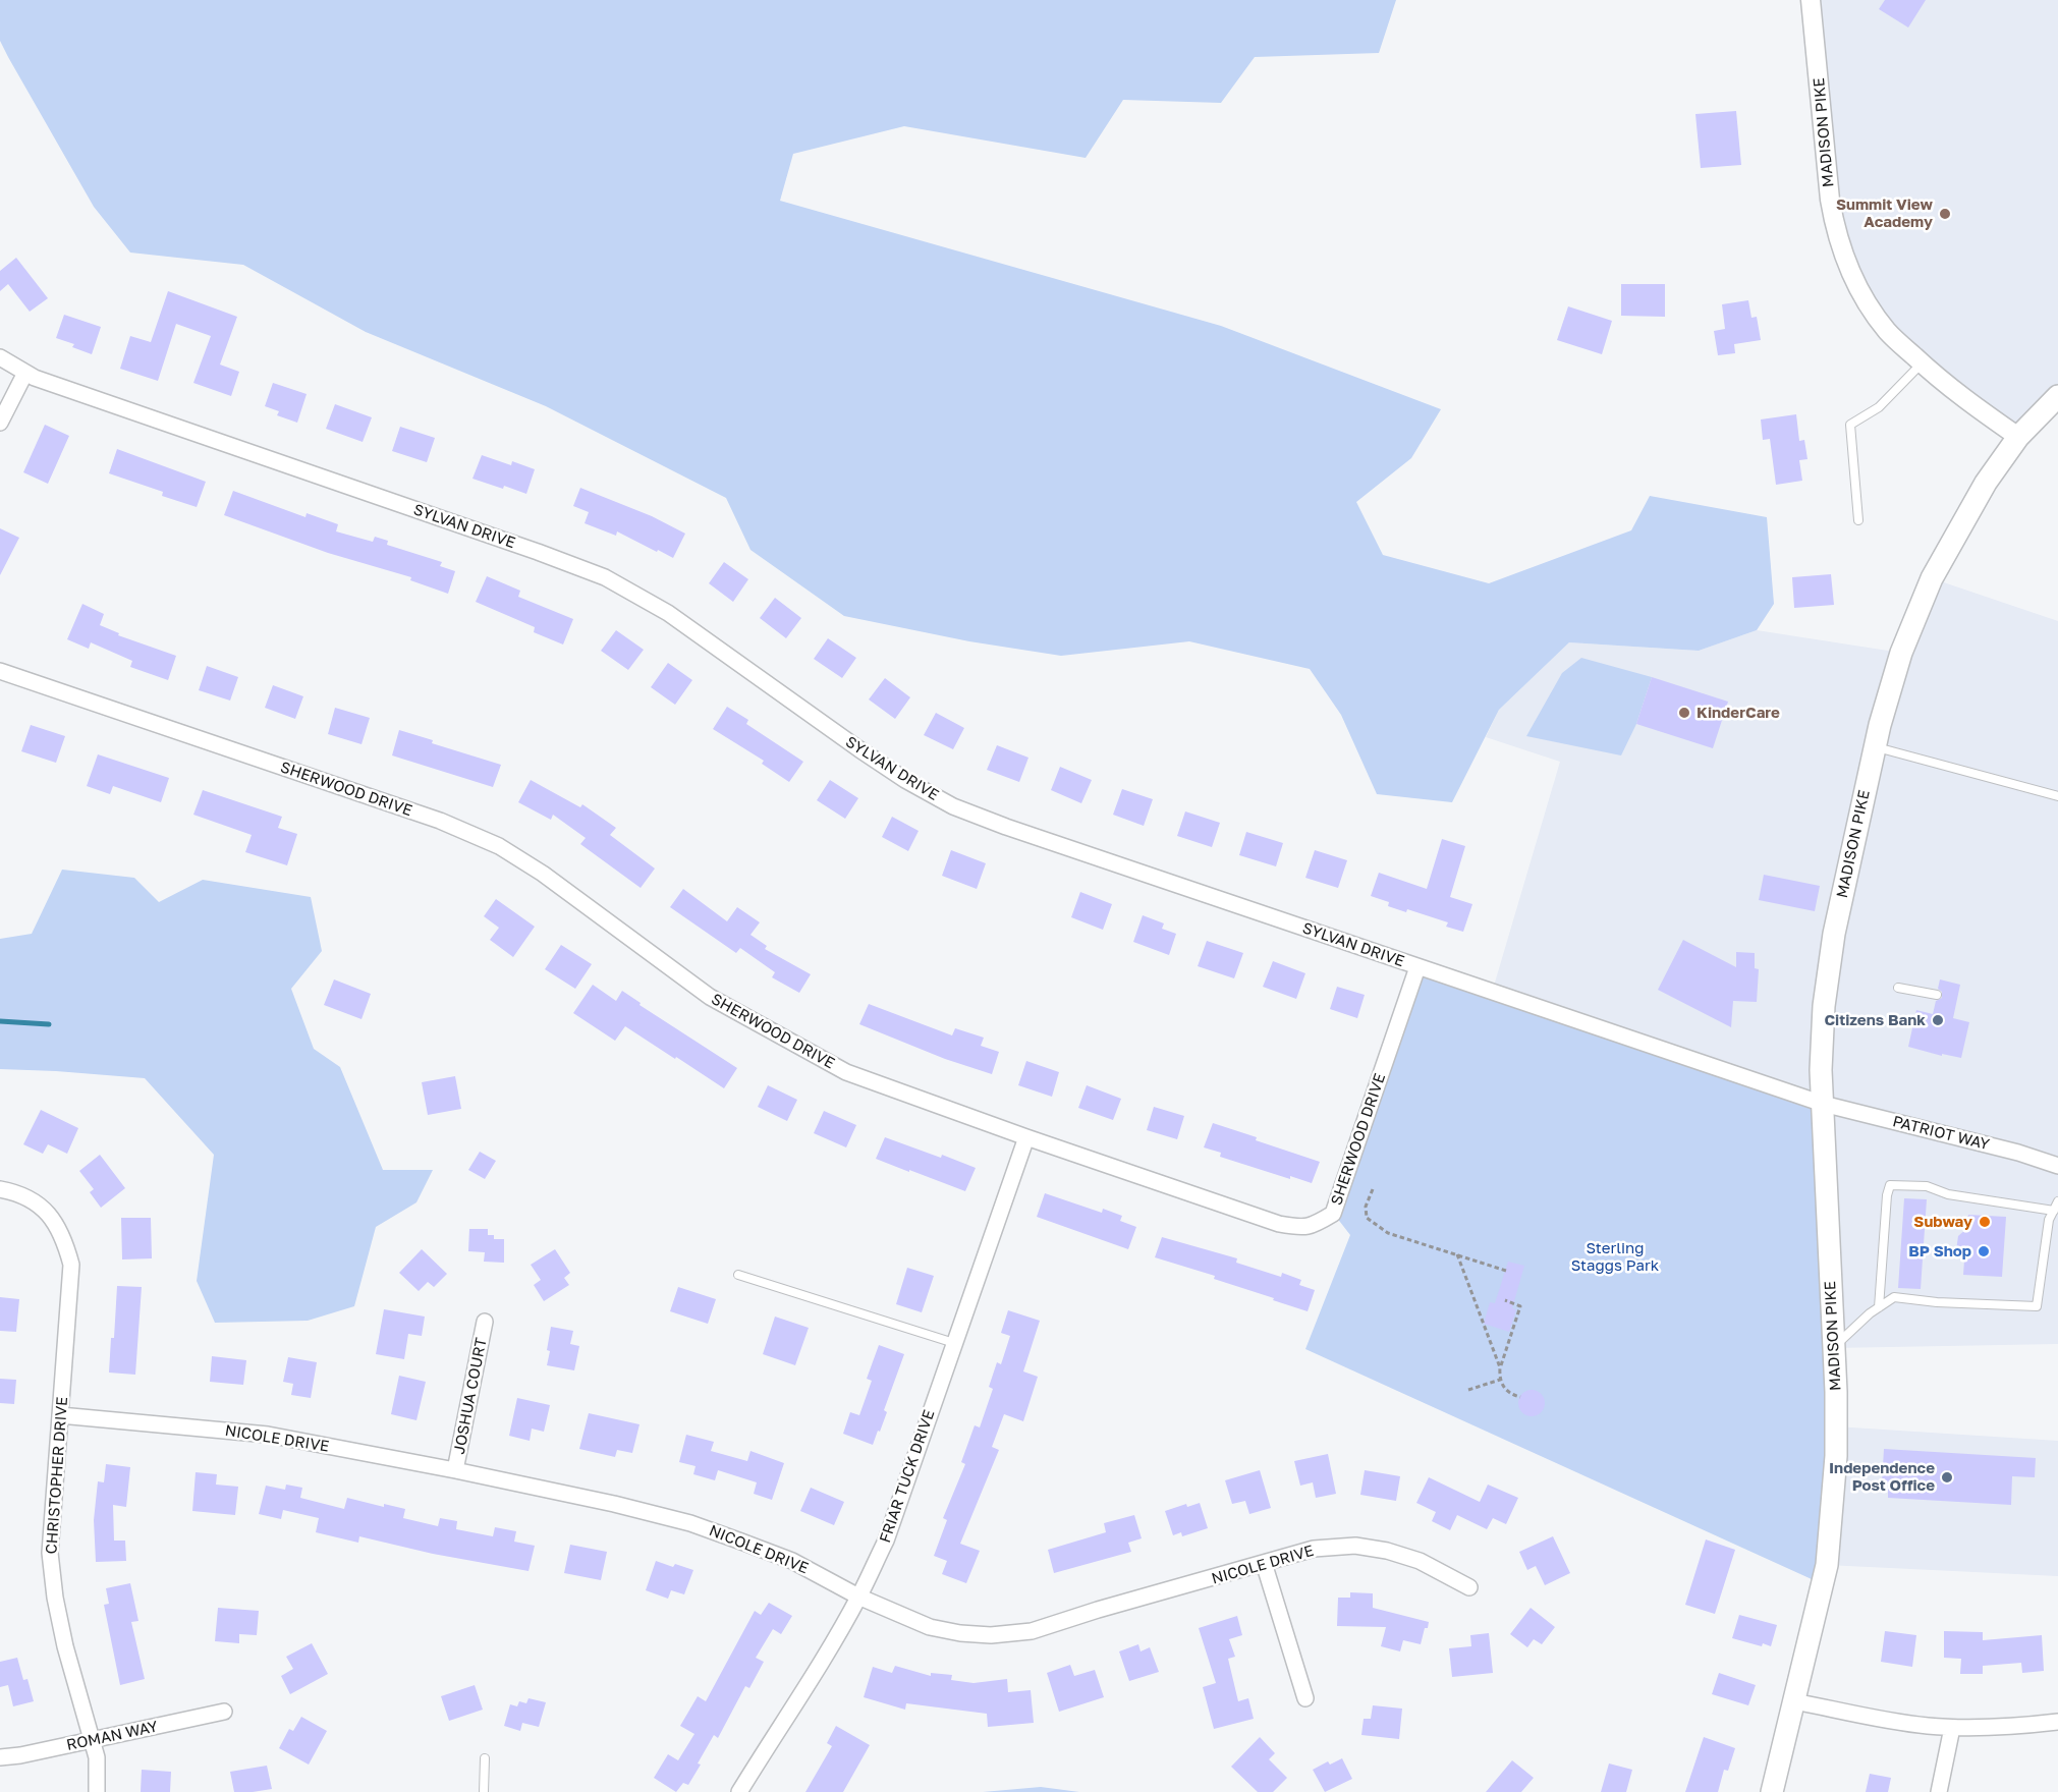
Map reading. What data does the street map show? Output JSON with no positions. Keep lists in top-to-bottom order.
{
  "streets": {
    "main road": ["MADISON PIKE"],
    "street": [
      "SYLVAN DRIVE",
      "SHERWOOD DRIVE",
      "PATRIOT WAY",
      "JOSHUA COURT",
      "NICOLE DRIVE",
      "CHRISTOPHER DRIVE",
      "FRIAR TUCK DRIVE",
      "ROMAN WAY"
    ]
  },
  "crossings": [
    ["MADISON PIKE", "SYLVAN DRIVE"],
    ["MADISON PIKE", "PATRIOT WAY"],
    ["SYLVAN DRIVE", "SHERWOOD DRIVE"],
    ["SYLVAN DRIVE", "PATRIOT WAY"],
    ["SHERWOOD DRIVE", "FRIAR TUCK DRIVE"],
    ["JOSHUA COURT", "NICOLE DRIVE"],
    ["NICOLE DRIVE", "CHRISTOPHER DRIVE"],
    ["NICOLE DRIVE", "FRIAR TUCK DRIVE"],
    ["CHRISTOPHER DRIVE", "ROMAN WAY"]
  ],
  "parks": ["Sterling Staggs Park"],
  "places": [
    "Summit View Academy",
    "KinderCare",
    "Citizens Bank",
    "Subway",
    "BP Shop",
    "Independence Post Office"
  ]
}
